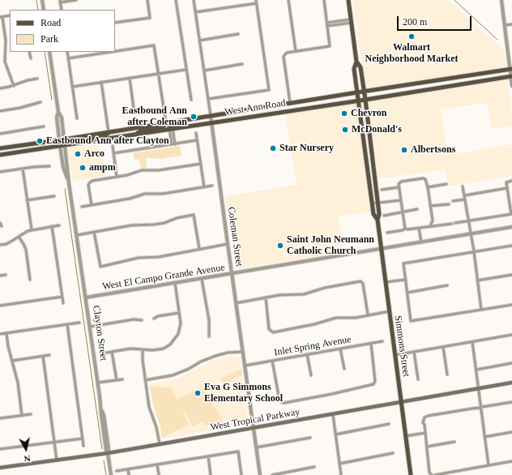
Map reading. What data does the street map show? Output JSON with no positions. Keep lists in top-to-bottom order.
{
  "streets": {
    "main road": ["West Ann Road", "Simmons Street", "West Tropical Parkway"],
    "street": [
      "Coleman Street",
      "West El Campo Grande Avenue",
      "Clayton Street",
      "Inlet Spring Avenue"
    ]
  },
  "crossings": [
    ["West Ann Road", "Coleman Street"],
    ["West Ann Road", "Clayton Street"],
    ["West Ann Road", "Simmons Street"],
    ["Coleman Street", "West El Campo Grande Avenue"],
    ["Coleman Street", "Inlet Spring Avenue"],
    ["Coleman Street", "West Tropical Parkway"],
    ["West El Campo Grande Avenue", "Clayton Street"],
    ["West El Campo Grande Avenue", "Simmons Street"],
    ["Clayton Street", "West Tropical Parkway"],
    ["Simmons Street", "West Tropical Parkway"]
  ],
  "places": [
    "Walmart Neighborhood Market",
    "Chevron",
    "Eastbound Ann after Coleman",
    "McDonald's",
    "Eastbound Ann after Clayton",
    "Star Nursery",
    "Albertsons",
    "Arco",
    "ampm",
    "Saint John Neumann Catholic Church",
    "Eva G Simmons Elementary School"
  ],
  "legend": ["Road", "Park"],
  "scale_bar": "200 m",
  "north": "bottom"
}
